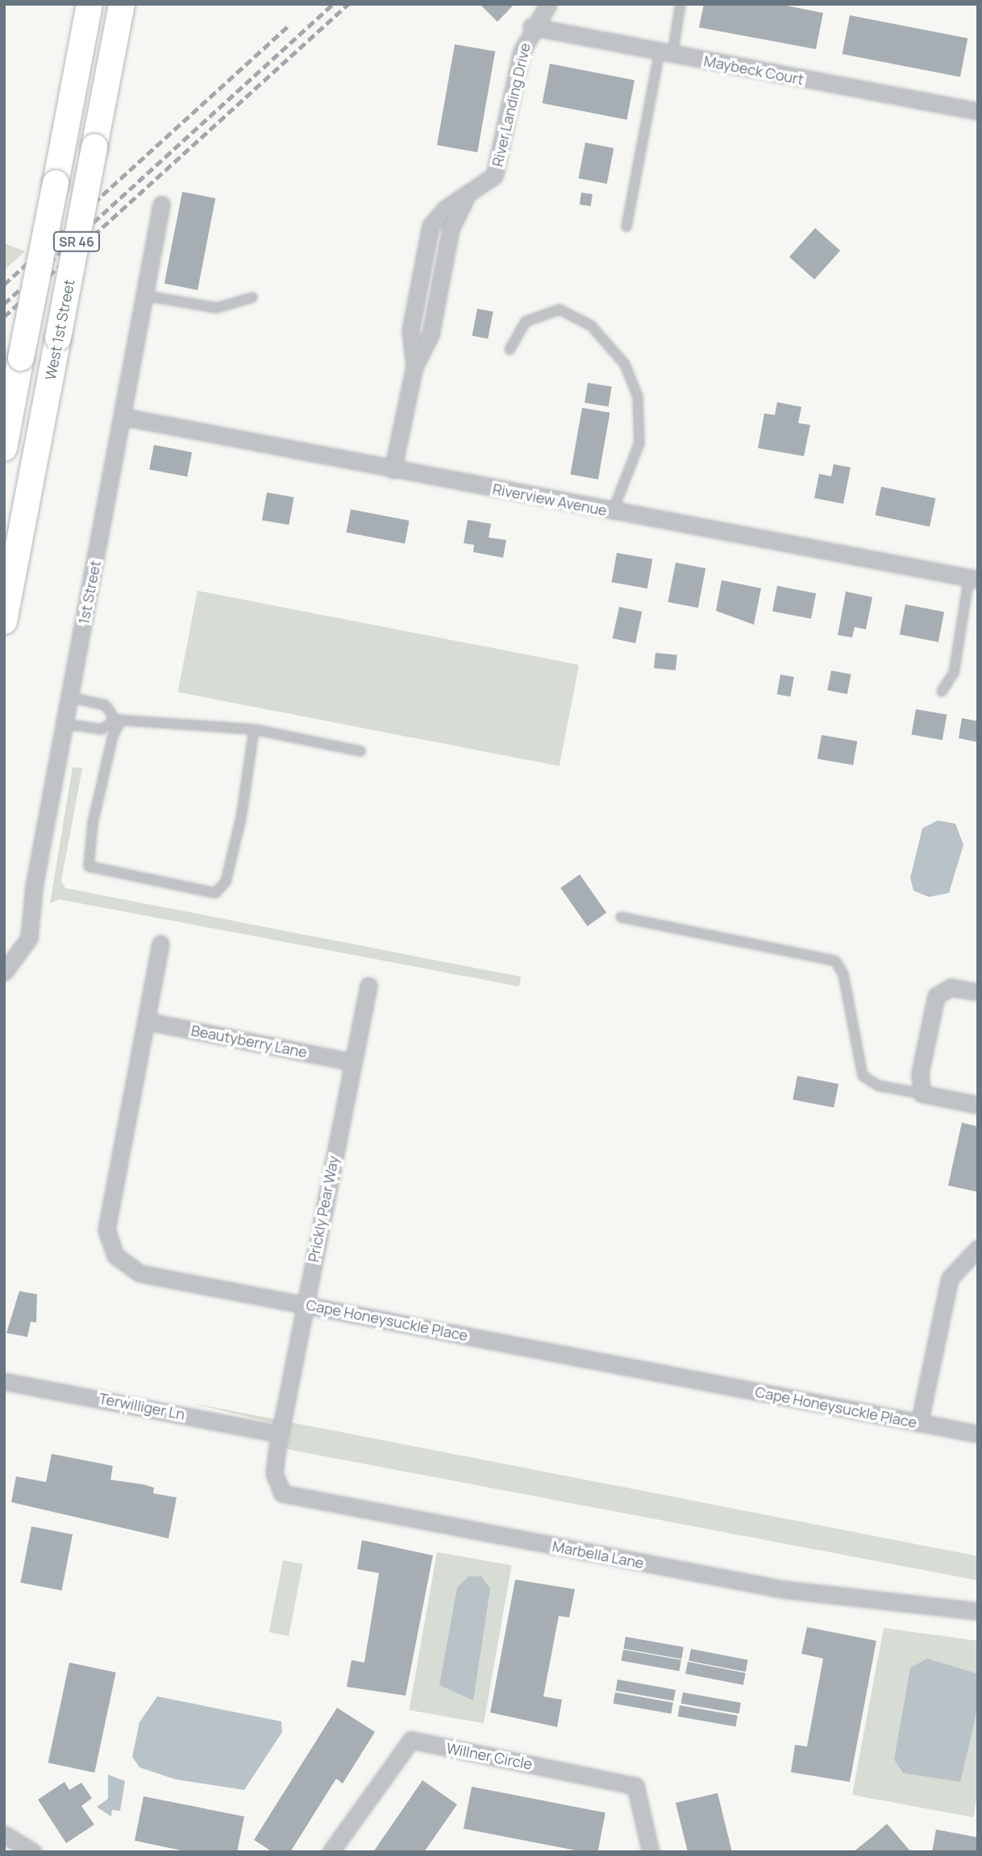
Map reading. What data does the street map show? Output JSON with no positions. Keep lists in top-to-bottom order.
{
  "streets": {
    "main road": ["SR 46", "West 1st Street"],
    "street": [
      "Maybeck Court",
      "River Landing Drive",
      "Riverview Avenue",
      "1st Street",
      "Beautyberry Lane",
      "Prickly Pear Way",
      "Cape Honeysuckle Place",
      "Terwilliger Ln",
      "Marbella Lane",
      "Willner Circle"
    ]
  },
  "crossings": [
    ["Maybeck Court", "River Landing Drive"],
    ["River Landing Drive", "Riverview Avenue"],
    ["Riverview Avenue", "1st Street"],
    ["Beautyberry Lane", "Prickly Pear Way"],
    ["Beautyberry Lane", "Cape Honeysuckle Place"],
    ["Prickly Pear Way", "Cape Honeysuckle Place"],
    ["Prickly Pear Way", "Terwilliger Ln"],
    ["Prickly Pear Way", "Marbella Lane"],
    ["Terwilliger Ln", "Marbella Lane"]
  ]
}
